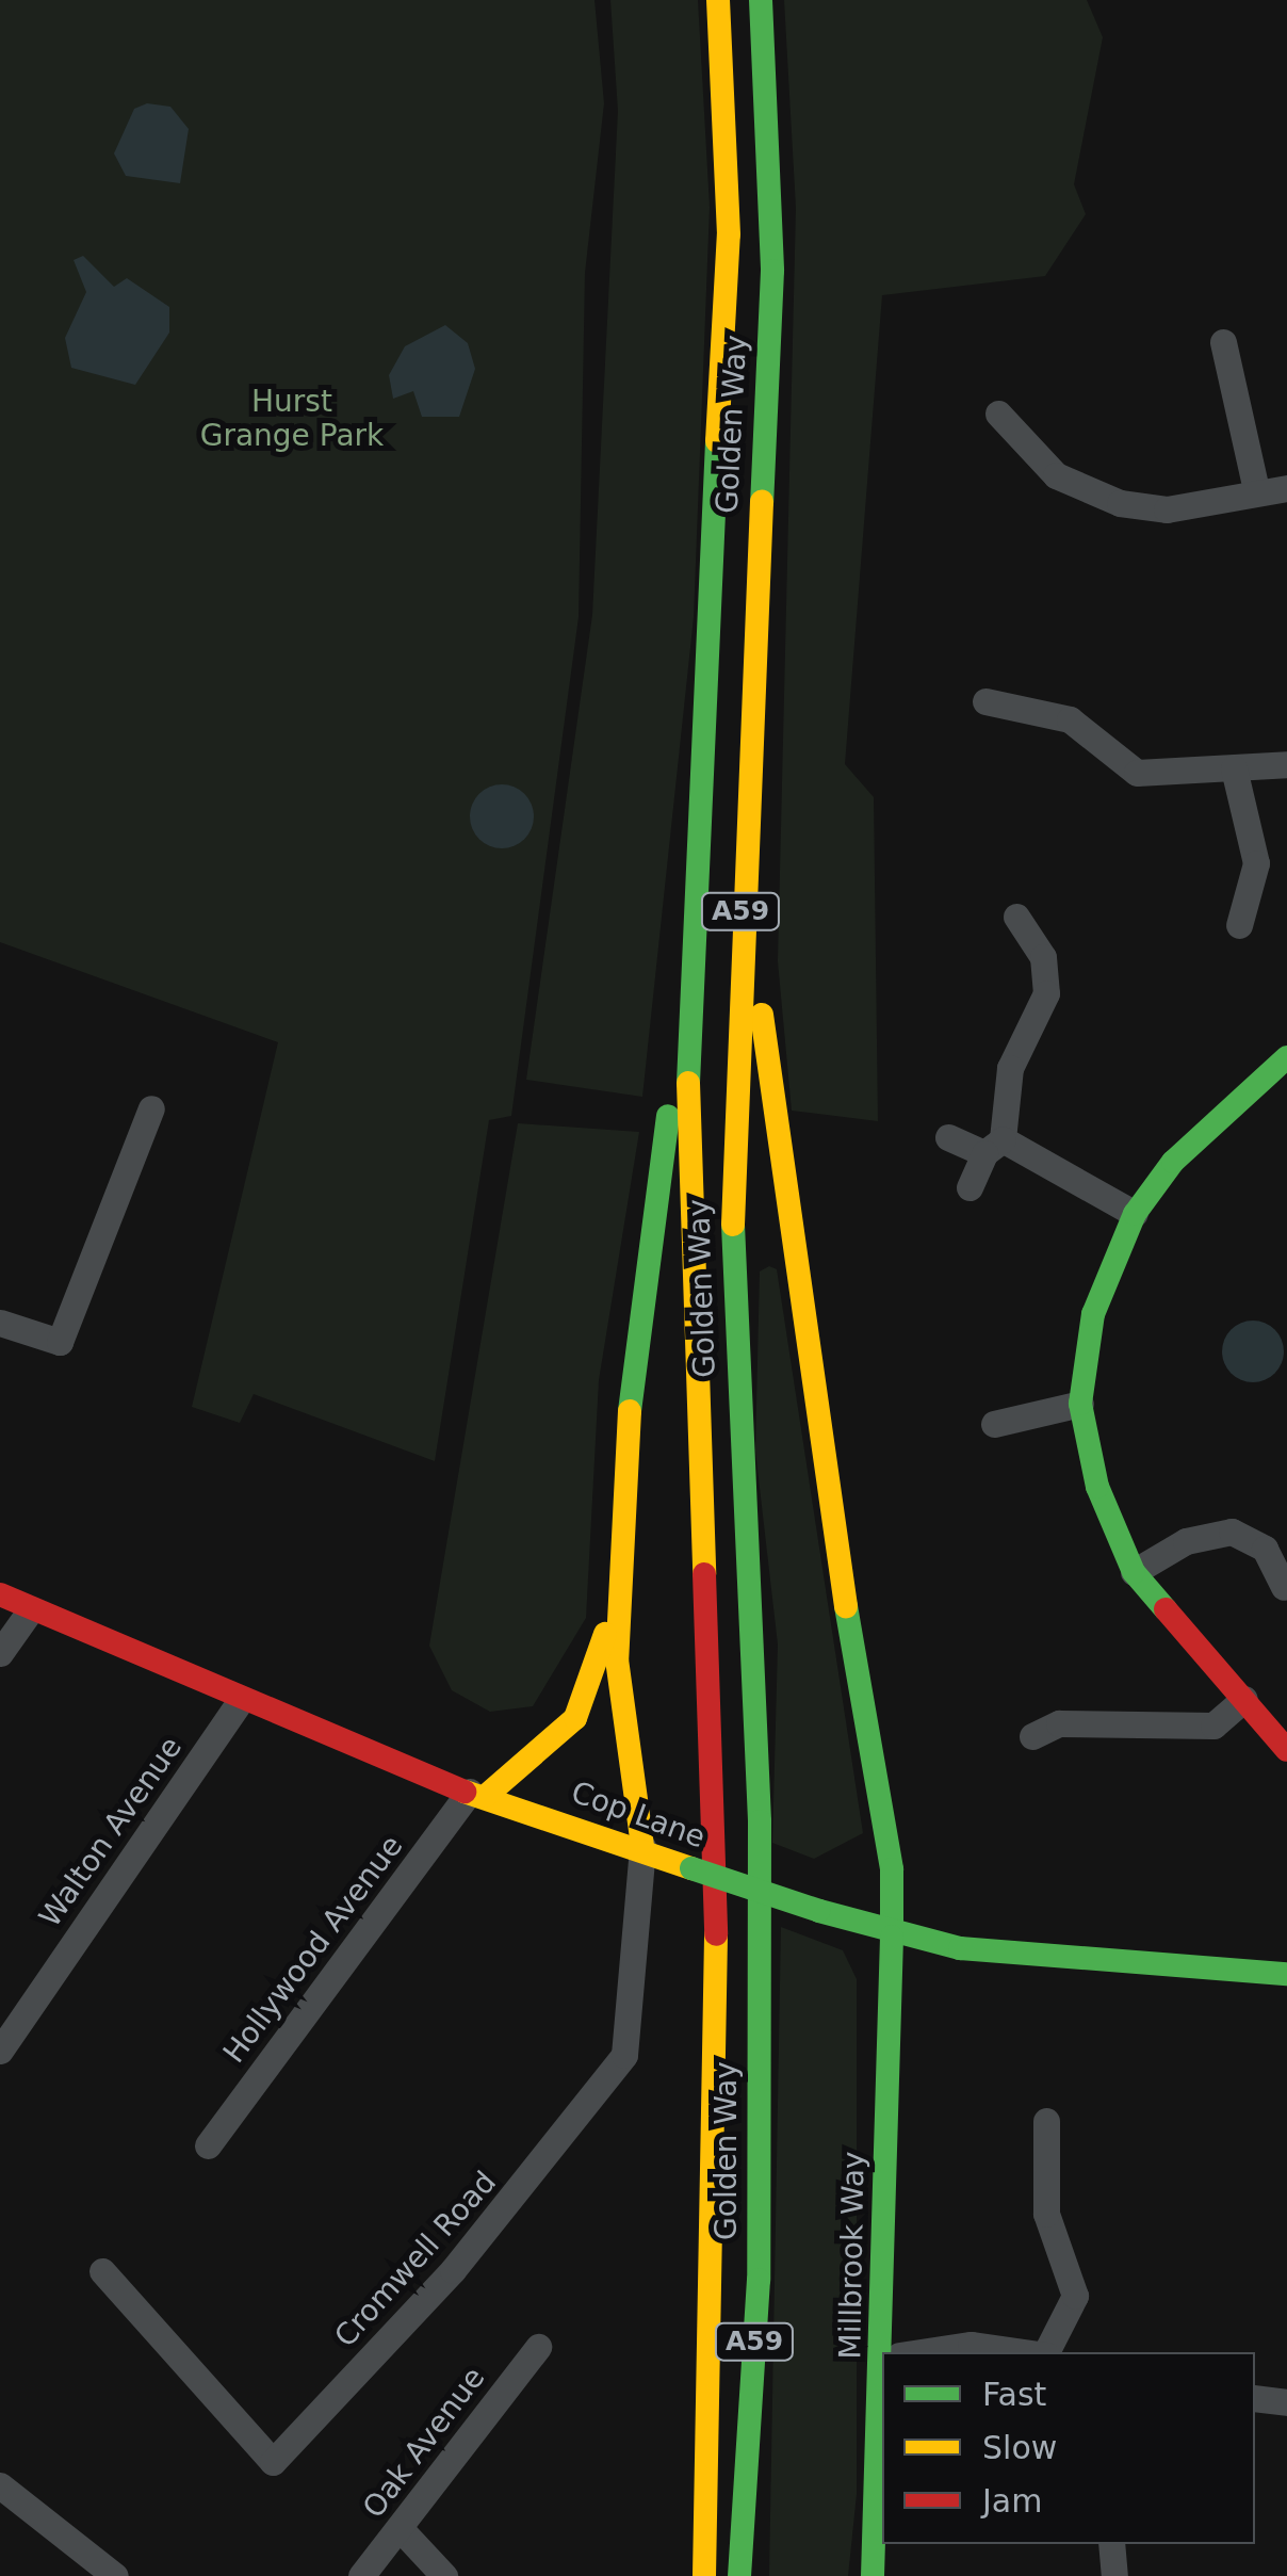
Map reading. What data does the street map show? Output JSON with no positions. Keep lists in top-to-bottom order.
{
  "streets": {
    "main road": [
      "Golden Way",
      "A59",
      "Cop Lane",
      "Millbrook Way"
    ],
    "street": [
      "Walton Avenue",
      "Hollywood Avenue",
      "Cromwell Road",
      "Oak Avenue"
    ]
  },
  "crossings": [
    ["Golden Way", "Millbrook Way"],
    ["Cop Lane", "Walton Avenue"],
    ["Cop Lane", "Hollywood Avenue"],
    ["Cop Lane", "Millbrook Way"],
    ["Cop Lane", "Cromwell Road"]
  ],
  "parks": ["Hurst Grange Park"],
  "legend": ["Fast", "Slow", "Jam"]
}
